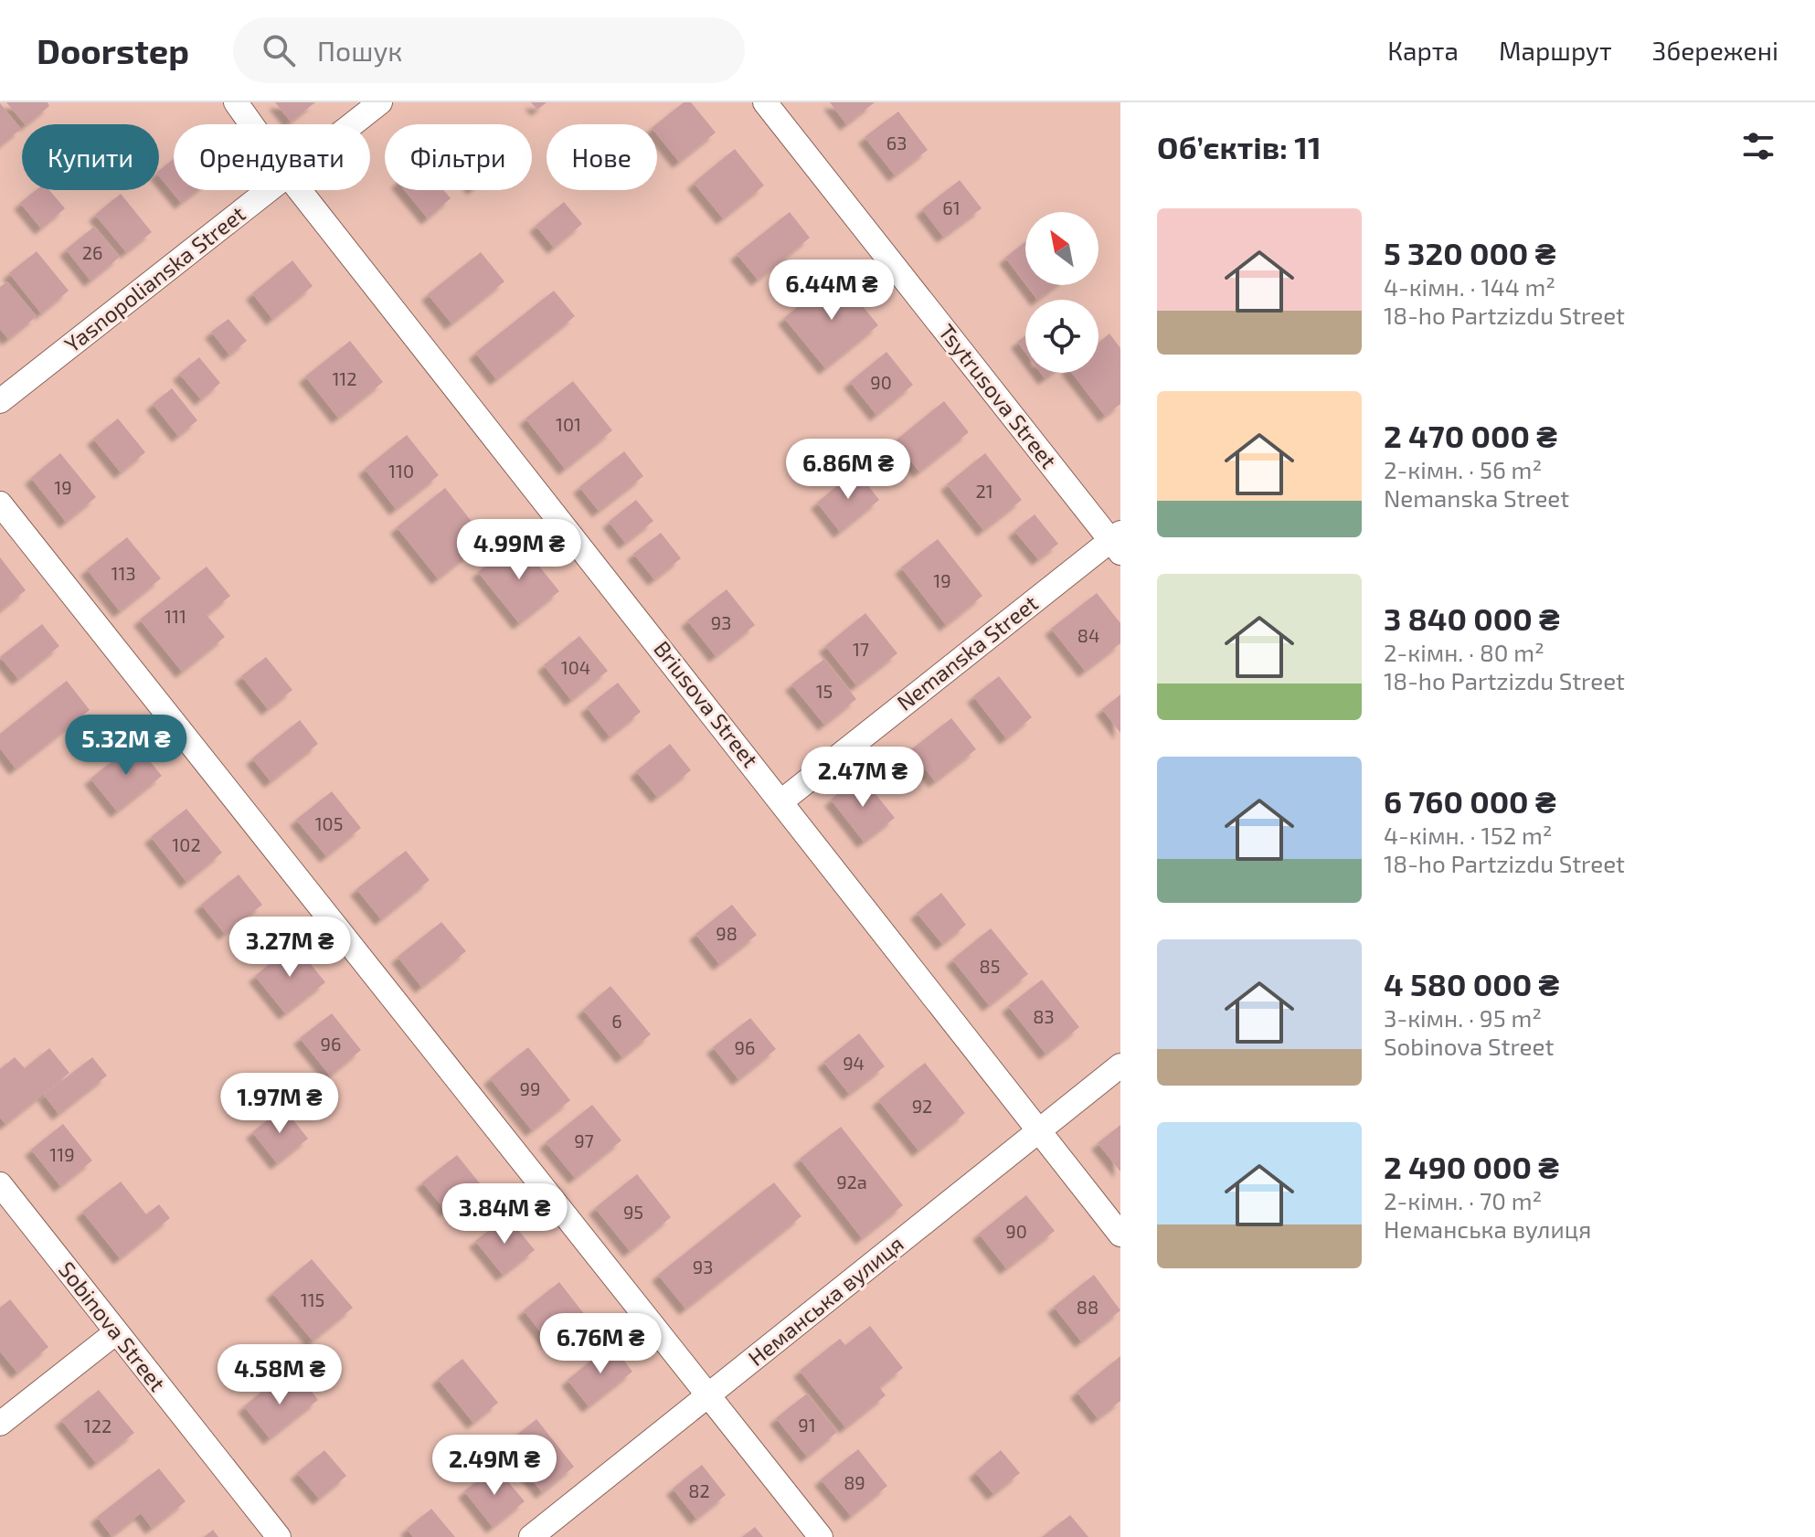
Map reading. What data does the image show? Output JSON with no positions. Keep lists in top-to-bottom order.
{
  "streets": {
    "street": [
      "Yasnopolianska Street",
      "Tsytrusova Street",
      "Nemanska Street",
      "Briusova Street",
      "Неманська вулиця",
      "Sobinova Street"
    ]
  },
  "crossings": [
    ["Tsytrusova Street", "Nemanska Street"],
    ["Nemanska Street", "Briusova Street"],
    ["Briusova Street", "Неманська вулиця"]
  ],
  "house_numbers": [
    "63",
    "61",
    "26",
    "112",
    "90",
    "101",
    "110",
    "19",
    "21",
    "113",
    "19",
    "111",
    "93",
    "84",
    "17",
    "104",
    "15",
    "105",
    "102",
    "98",
    "85",
    "83",
    "6",
    "96",
    "96",
    "94",
    "99",
    "92",
    "97",
    "119",
    "92а",
    "95",
    "90",
    "93",
    "115",
    "88",
    "91",
    "122",
    "89",
    "82"
  ],
  "north": "top left",
  "page": {
    "header": "Doorstep",
    "search": "Пошук",
    "nav": ["Карта", "Маршрут", "Збережені"],
    "heading": "Об’єктів: 11",
    "chip": [
      "Купити",
      "Орендувати",
      "Фільтри",
      "Нове"
    ],
    "list": [
      {
        "name": "5 320 000 ₴",
        "note": "4-кімн. · 144 m² · 18-ho Partzizdu Street"
      },
      {
        "name": "2 470 000 ₴",
        "note": "2-кімн. · 56 m² · Nemanska Street"
      },
      {
        "name": "3 840 000 ₴",
        "note": "2-кімн. · 80 m² · 18-ho Partzizdu Street"
      },
      {
        "name": "6 760 000 ₴",
        "note": "4-кімн. · 152 m² · 18-ho Partzizdu Street"
      },
      {
        "name": "4 580 000 ₴",
        "note": "3-кімн. · 95 m² · Sobinova Street"
      },
      {
        "name": "2 490 000 ₴",
        "note": "2-кімн. · 70 m² · Неманська вулиця"
      }
    ],
    "price": [
      "6.44M ₴",
      "6.86M ₴",
      "4.99M ₴",
      "5.32M ₴",
      "2.47M ₴",
      "3.27M ₴",
      "1.97M ₴",
      "3.84M ₴",
      "6.76M ₴",
      "4.58M ₴",
      "2.49M ₴"
    ]
  }
}
